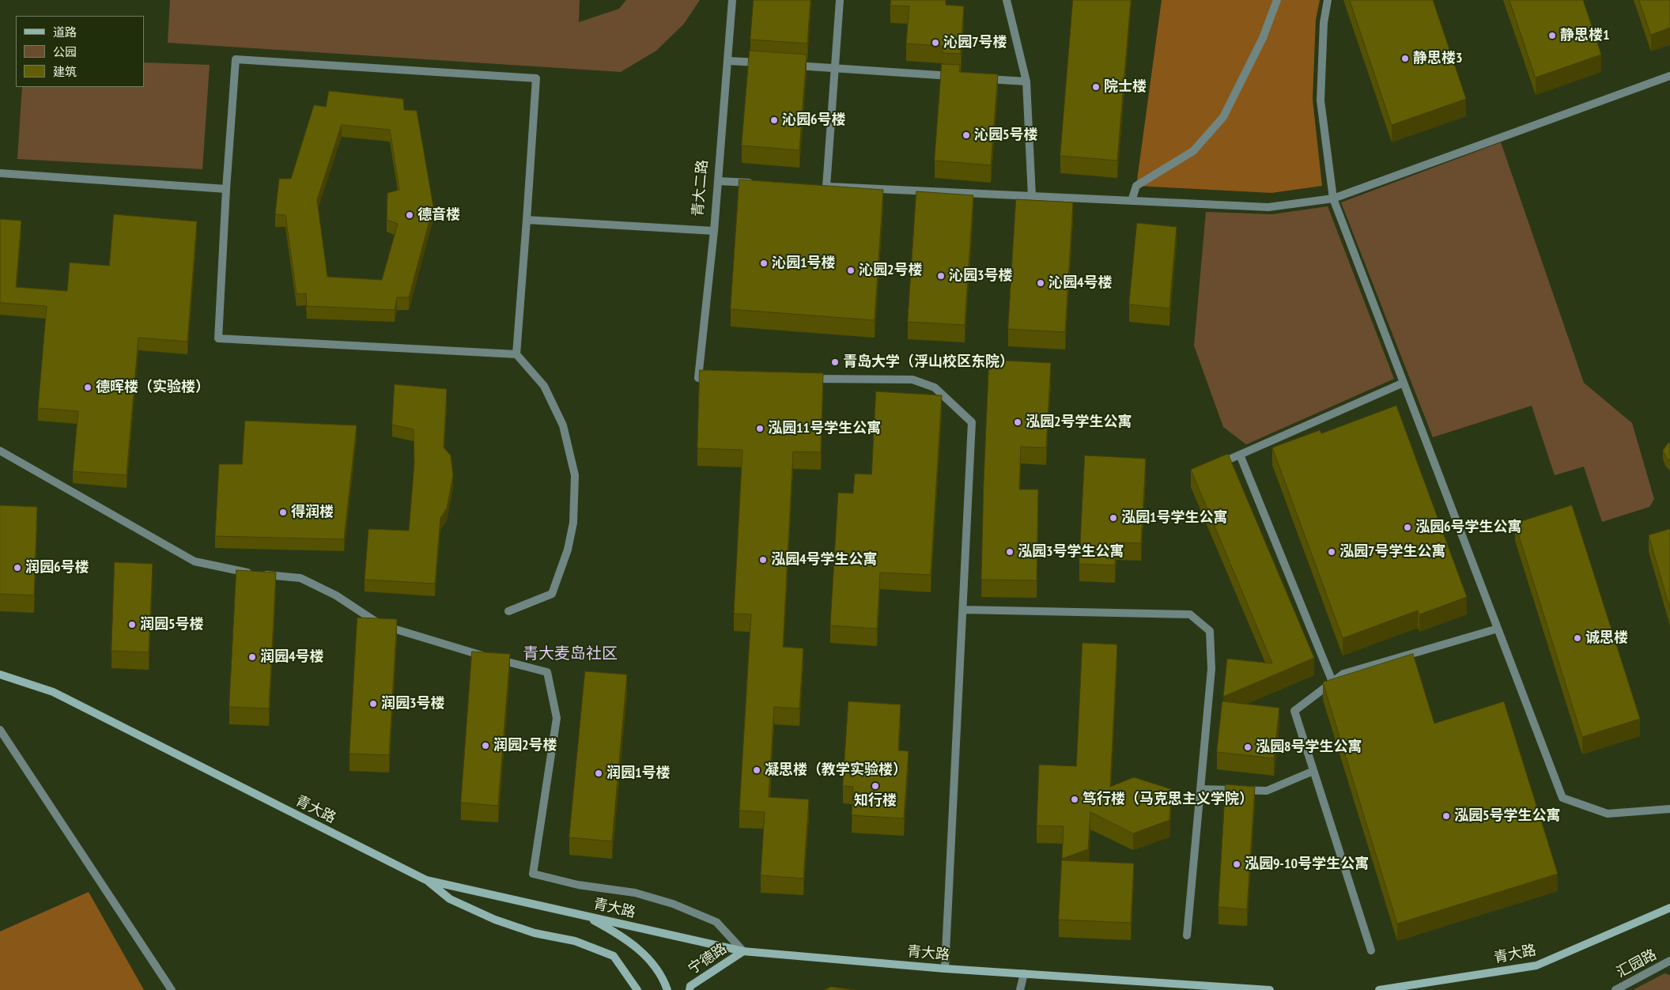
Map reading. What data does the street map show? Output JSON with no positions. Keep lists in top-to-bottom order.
{
  "streets": {
    "street": [
      "青大二路",
      "青大路",
      "宁德路",
      "汇园路"
    ]
  },
  "crossings": [
    ["青大路", "宁德路"]
  ],
  "districts": ["青大麦岛社区"],
  "places": [
    "静思楼1",
    "沁园7号楼",
    "静思楼3",
    "院士楼",
    "沁园6号楼",
    "沁园5号楼",
    "德音楼",
    "沁园1号楼",
    "沁园2号楼",
    "沁园3号楼",
    "沁园4号楼",
    "青岛大学（浮山校区东院）",
    "德晖楼（实验楼）",
    "泓园2号学生公寓",
    "泓园11号学生公寓",
    "得润楼",
    "泓园1号学生公寓",
    "泓园6号学生公寓",
    "泓园3号学生公寓",
    "泓园7号学生公寓",
    "泓园4号学生公寓",
    "润园6号楼",
    "润园5号楼",
    "诚思楼",
    "润园4号楼",
    "润园3号楼",
    "润园2号楼",
    "泓园8号学生公寓",
    "凝思楼（教学实验楼）",
    "润园1号楼",
    "知行楼",
    "笃行楼（马克思主义学院）",
    "泓园5号学生公寓",
    "泓园9-10号学生公寓"
  ],
  "legend": ["道路", "公园", "建筑"]
}
